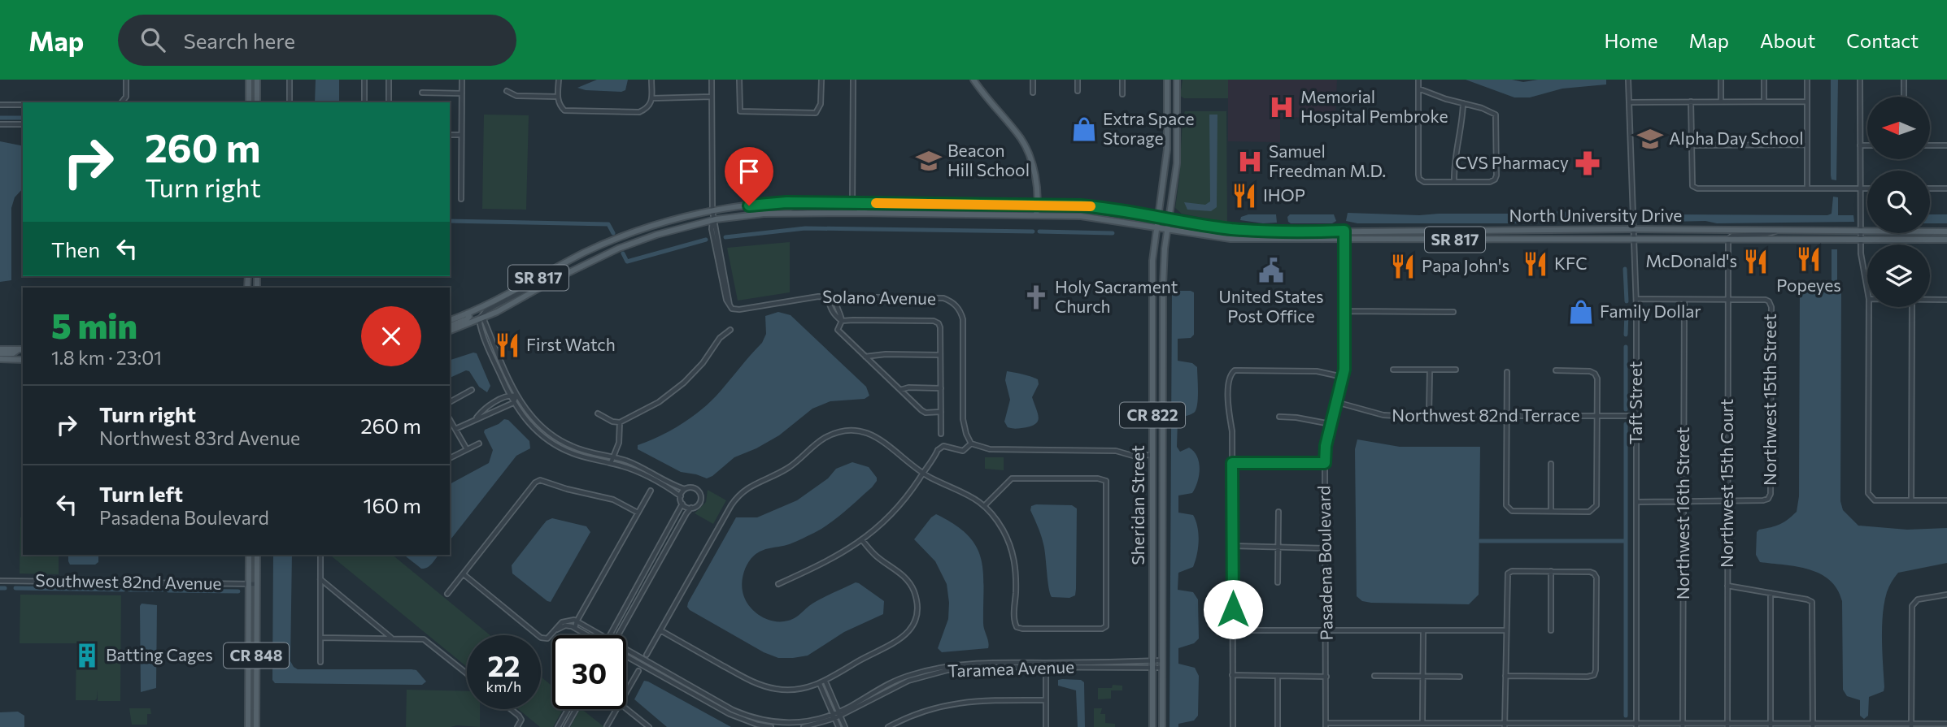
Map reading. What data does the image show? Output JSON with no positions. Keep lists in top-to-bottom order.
{
  "streets": {
    "main road": [
      "North University Drive",
      "SR 817",
      "CR 822",
      "Sheridan Street",
      "CR 848"
    ],
    "street": [
      "Solano Avenue",
      "Northwest 15th Street",
      "Taft Street",
      "Northwest 82nd Terrace",
      "Northwest 15th Court",
      "Northwest 16th Street",
      "Pasadena Boulevard",
      "Southwest 82nd Avenue",
      "Taramea Avenue"
    ]
  },
  "crossings": [
    ["North University Drive", "Solano Avenue"],
    ["North University Drive", "Taft Street"],
    ["North University Drive", "Northwest 15th Court"],
    ["North University Drive", "Sheridan Street"],
    ["North University Drive", "Pasadena Boulevard"],
    ["Northwest 15th Street", "Northwest 15th Court"],
    ["Taft Street", "Northwest 82nd Terrace"],
    ["Northwest 82nd Terrace", "Pasadena Boulevard"],
    ["Sheridan Street", "Taramea Avenue"],
    ["Southwest 82nd Avenue", "CR 848"]
  ],
  "places": {
    "hospital": ["Memorial Hospital Pembroke", "Samuel Freedman M.D."],
    "shop": ["Extra Space Storage", "Family Dollar"],
    "school or university": ["Alpha Day School", "Beacon Hill School"],
    "pharmacy": ["CVS Pharmacy"],
    "restaurant": [
      "IHOP",
      "Popeyes",
      "McDonald's",
      "KFC",
      "Papa John's",
      "First Watch"
    ],
    "public building": ["United States Post Office"],
    "church": ["Holy Sacrament Church"],
    "building": ["Batting Cages"]
  },
  "north": "left",
  "page": {
    "header": "Map",
    "search": "Search here",
    "nav": [
      "Home",
      "Map",
      "About",
      "Contact"
    ],
    "turn": ["260 m", "Turn right"],
    "then": "Then",
    "heading": ["5 min", "1.8 km · 23:01"],
    "list": [
      {
        "name": "Turn right",
        "note": "Northwest 83rd Avenue",
        "value": "260 m"
      },
      {
        "name": "Turn left",
        "note": "Pasadena Boulevard",
        "value": "160 m"
      }
    ],
    "speed": "22 km/h",
    "limit": "30"
  }
}
